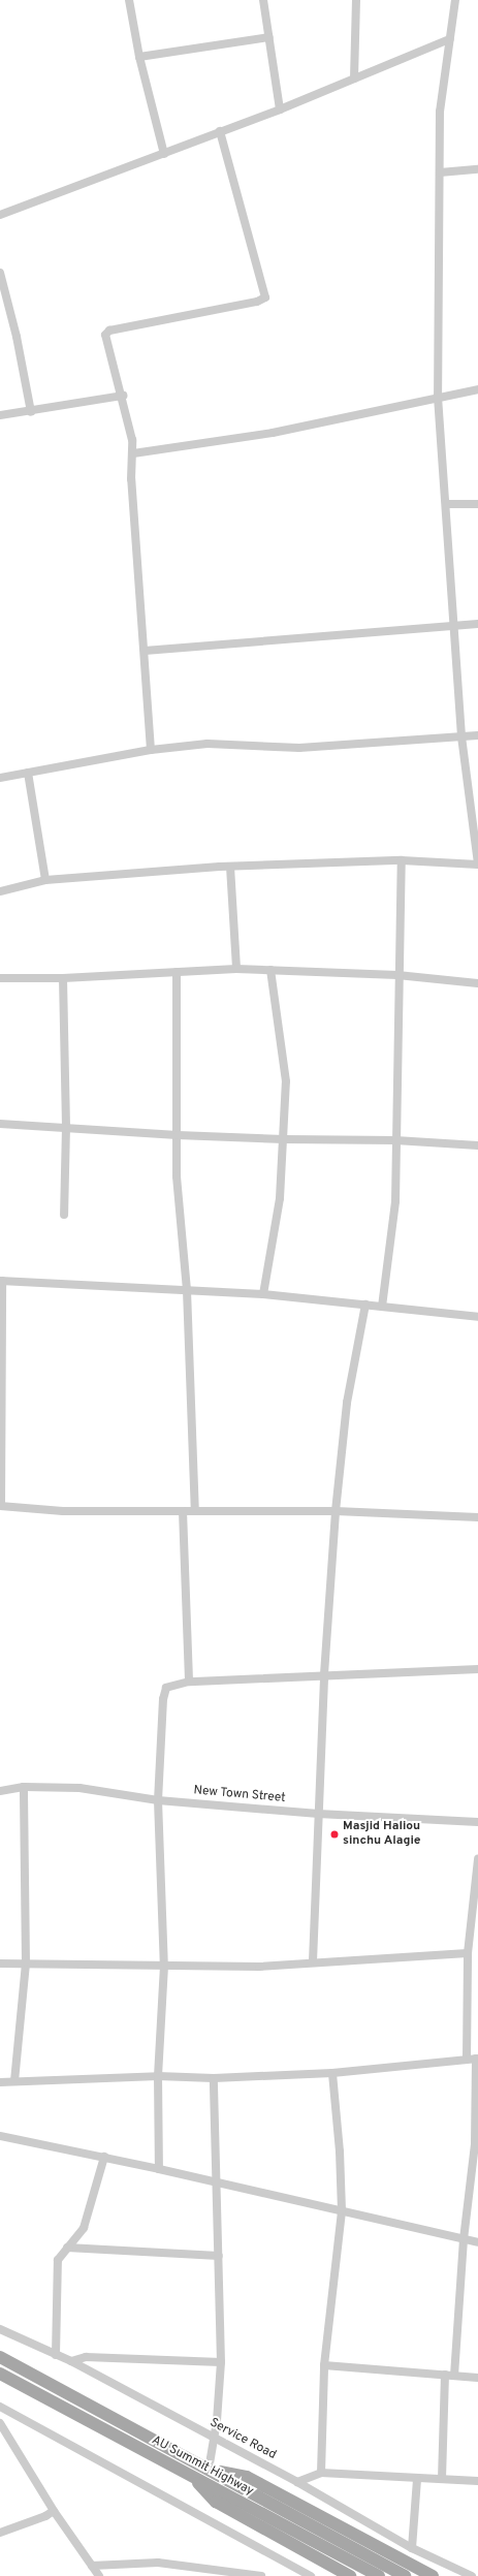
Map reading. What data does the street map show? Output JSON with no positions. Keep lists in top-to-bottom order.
{
  "streets": {
    "main road": ["AU Summit Highway"],
    "street": ["New Town Street", "Service Road"]
  },
  "places": ["Masjid Haliou sinchu Alagie"]
}
